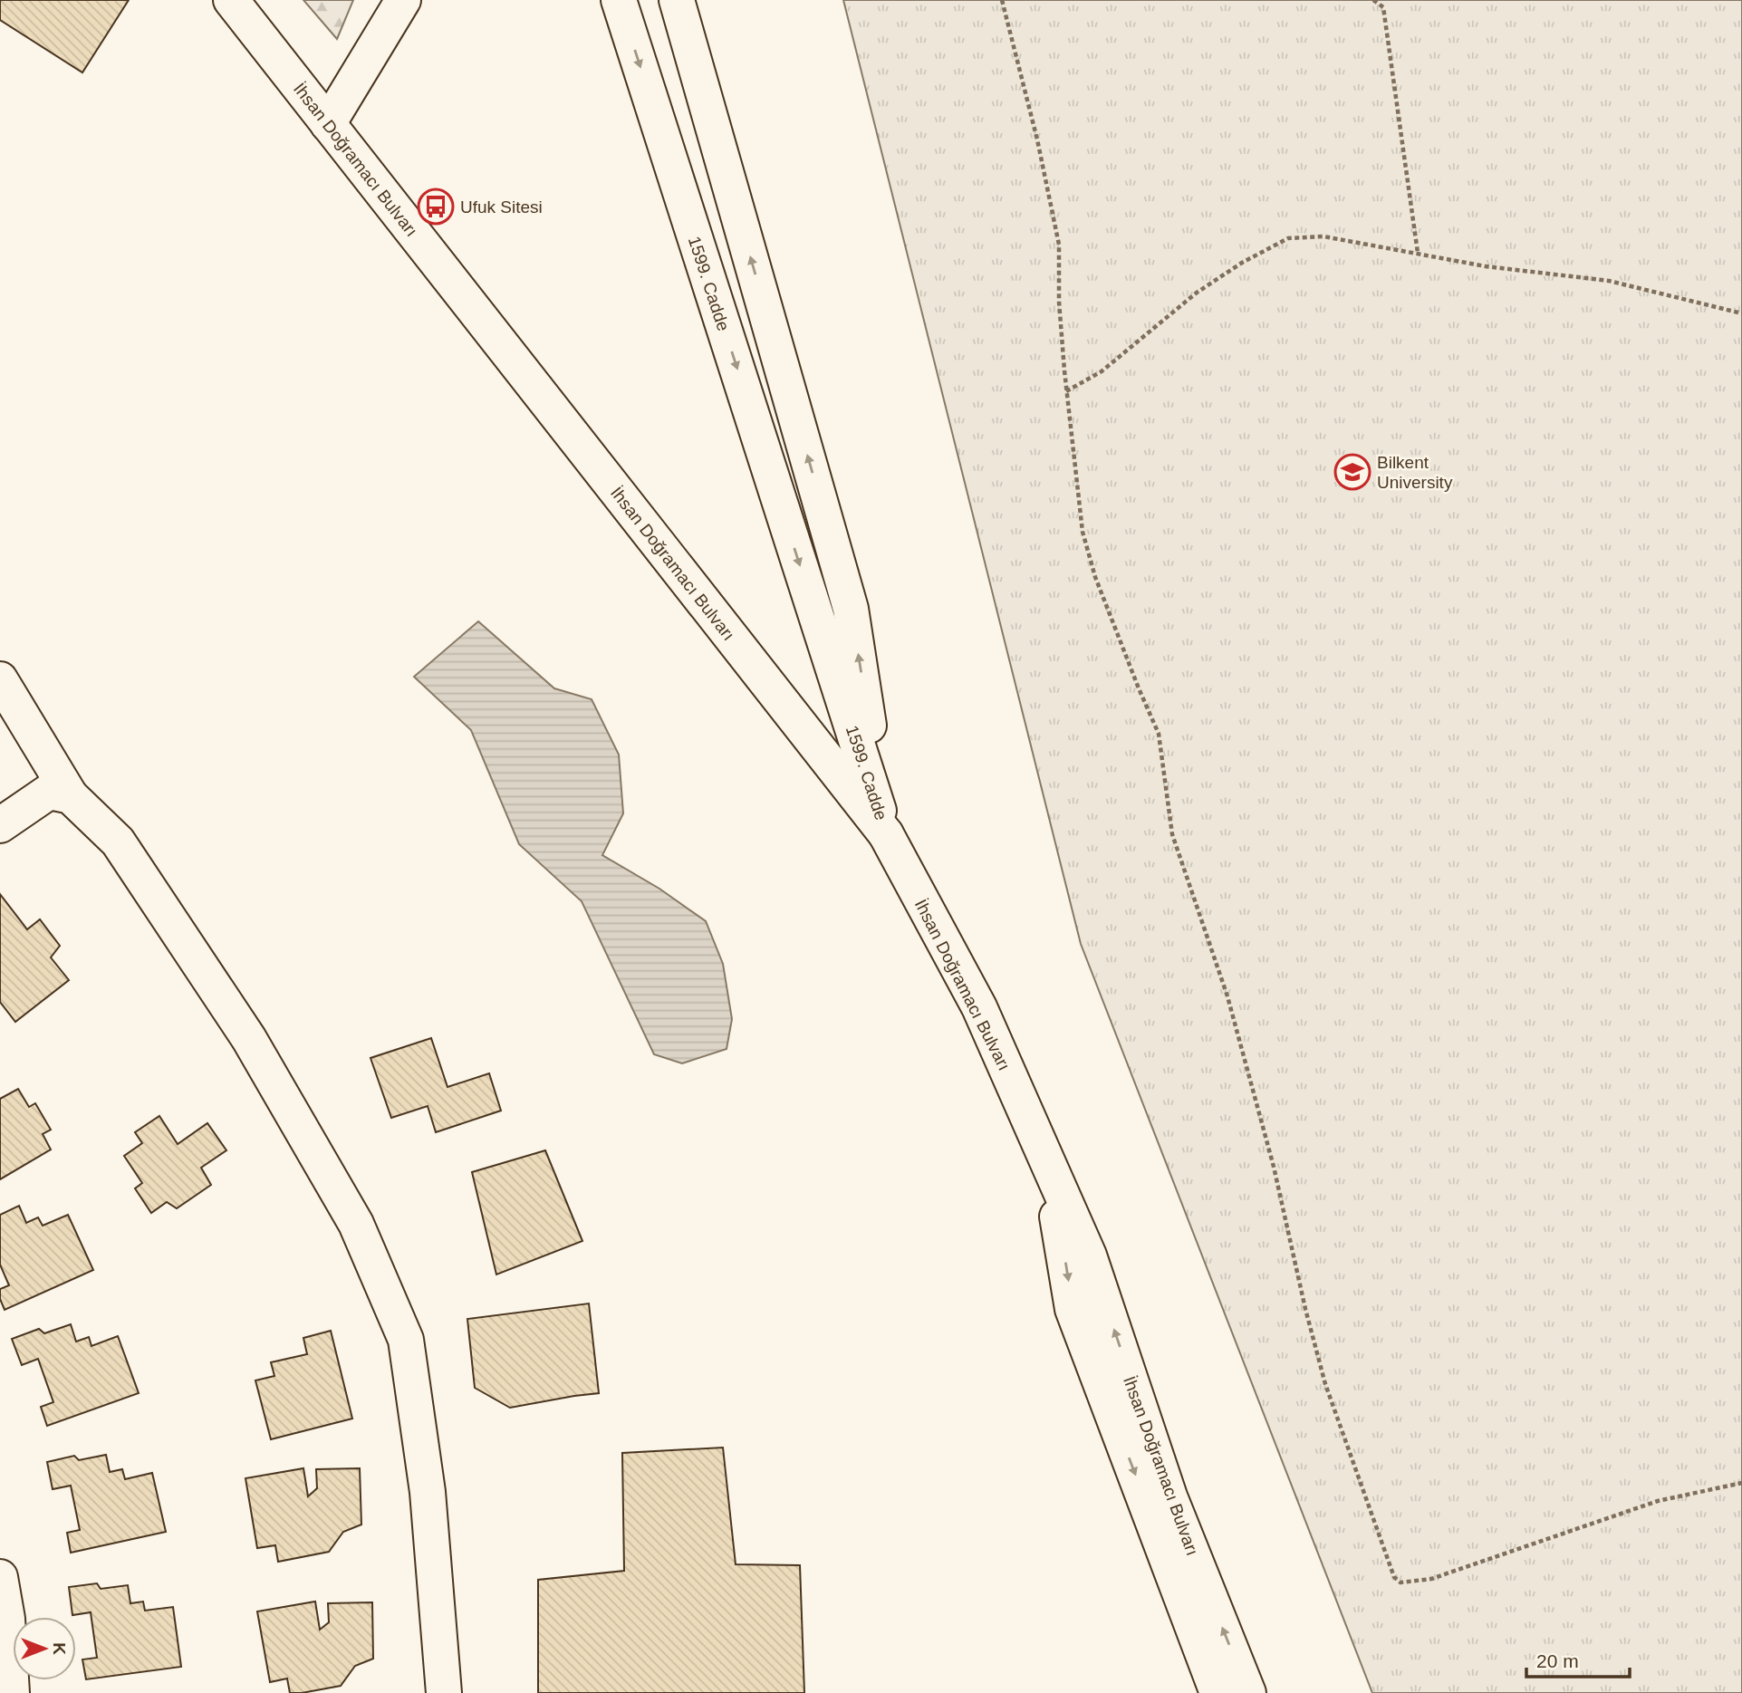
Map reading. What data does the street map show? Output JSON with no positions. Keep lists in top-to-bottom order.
{
  "streets": {
    "street": ["İhsan Doğramacı Bulvarı", "1599. Cadde"]
  },
  "crossings": [
    ["İhsan Doğramacı Bulvarı", "1599. Cadde"]
  ],
  "places": {
    "bus stop": ["Ufuk Sitesi"],
    "school or university": ["Bilkent University"]
  },
  "scale_bar": "20 m",
  "north": "right"
}
